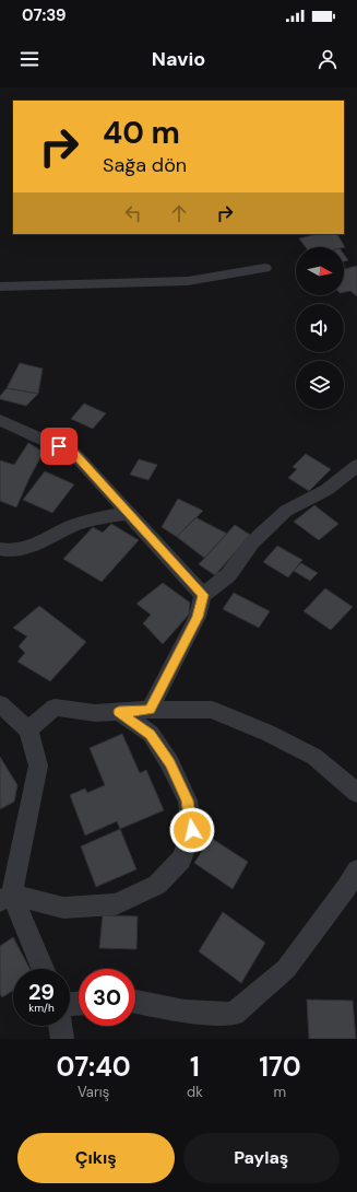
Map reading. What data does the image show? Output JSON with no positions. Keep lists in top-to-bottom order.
{
  "north": "right",
  "page": {
    "status": "07:39",
    "header": "Navio",
    "turn": ["40 m", "Sağa dön"],
    "speed": "29 km/h",
    "limit": "30",
    "eta": [
      "07:40",
      "Varış",
      "1",
      "dk",
      "170",
      "m"
    ],
    "buttons": ["Çıkış", "Paylaş"]
  }
}
